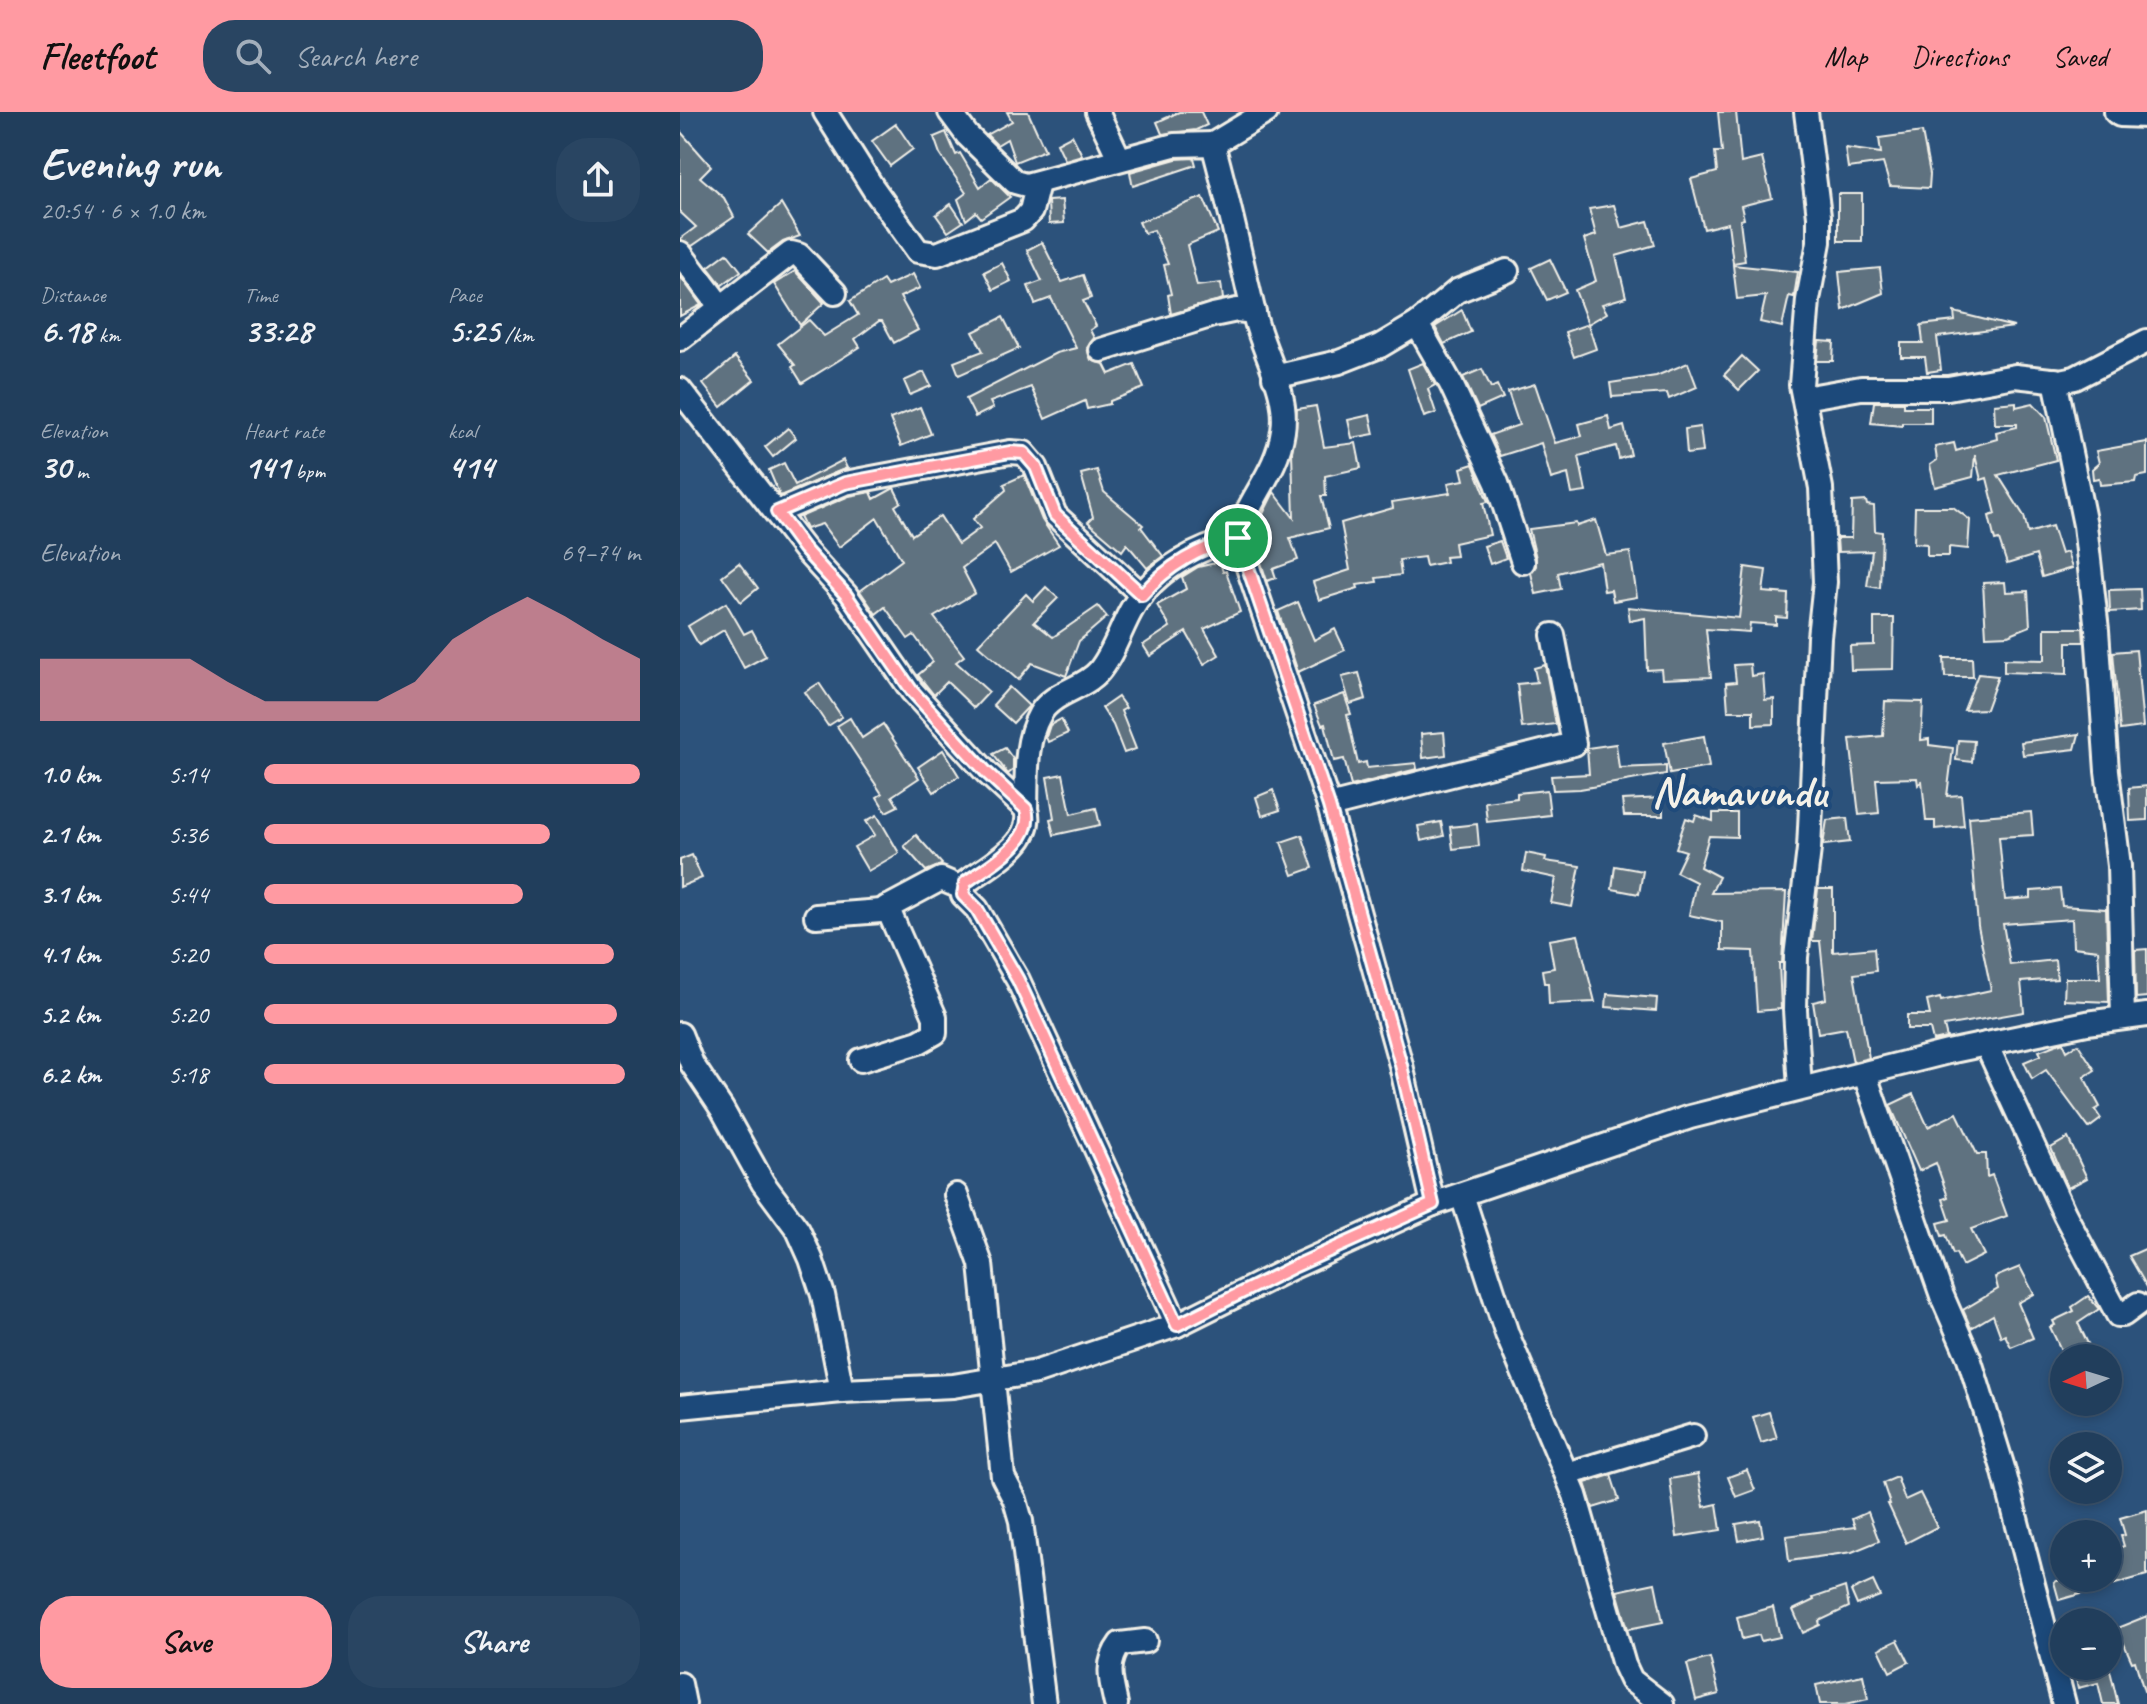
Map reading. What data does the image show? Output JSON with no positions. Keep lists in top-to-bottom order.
{
  "districts": ["Namavundu"],
  "north": "left",
  "page": {
    "header": "Fleetfoot",
    "search": "Search here",
    "nav": ["Map", "Directions", "Saved"],
    "heading": ["Evening run", "20:54 · 6 × 1.0 km"],
    "stats": [
      ["Distance", "6.18 km"],
      ["Time", "33:28"],
      ["Pace", "5:25 /km"],
      ["Elevation", "30 m"],
      ["Heart rate", "141 bpm"],
      ["kcal", "414"]
    ],
    "chart": ["Elevation", "69–74 m"],
    "list": [
      {
        "name": "1.0 km",
        "note": "5:14"
      },
      {
        "name": "2.1 km",
        "note": "5:36"
      },
      {
        "name": "3.1 km",
        "note": "5:44"
      },
      {
        "name": "4.1 km",
        "note": "5:20"
      },
      {
        "name": "5.2 km",
        "note": "5:20"
      },
      {
        "name": "6.2 km",
        "note": "5:18"
      }
    ],
    "map_buttons": ["+", "−"],
    "buttons": ["Save", "Share"]
  }
}
